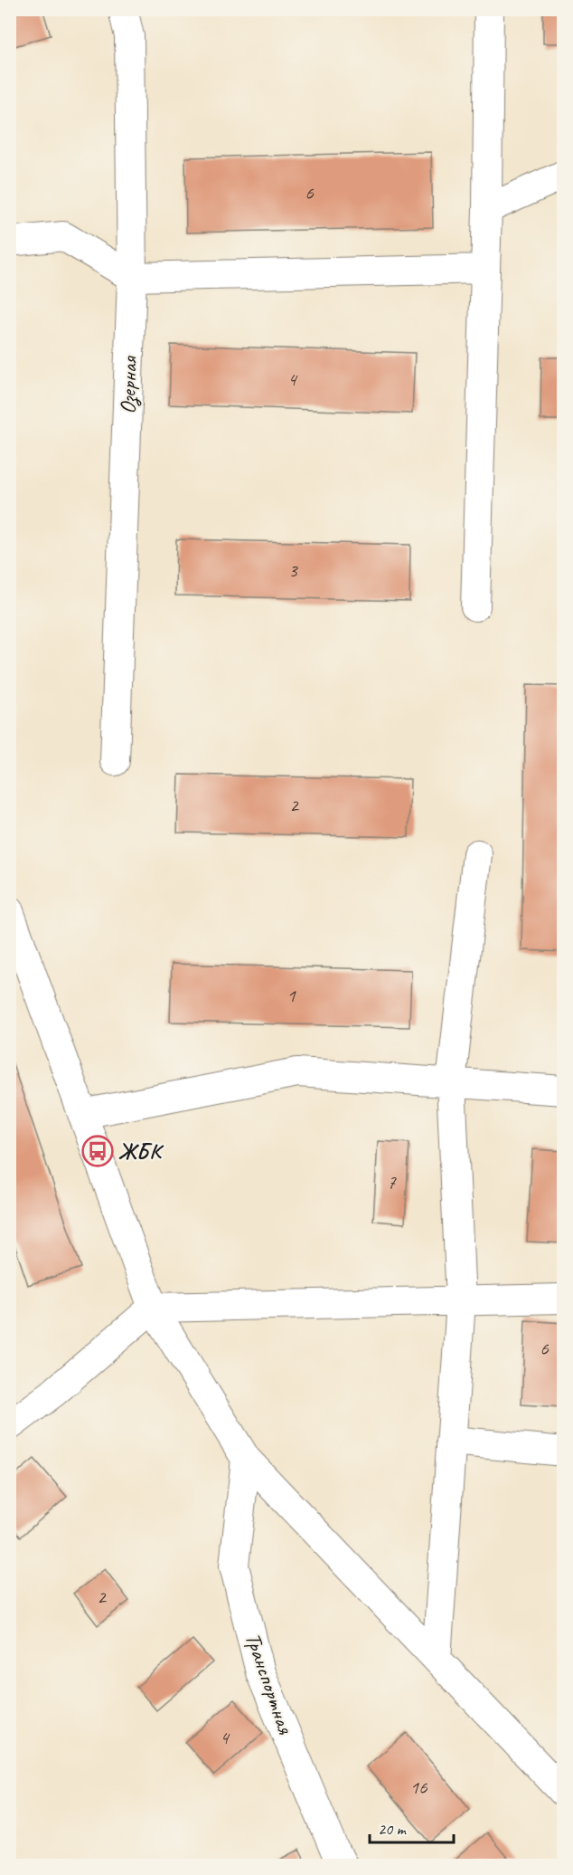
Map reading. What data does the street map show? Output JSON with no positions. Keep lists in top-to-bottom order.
{
  "streets": {
    "street": ["Озерная", "Транспортная"]
  },
  "places": {
    "bus stop": ["ЖБК"]
  },
  "house_numbers": [
    "6",
    "4",
    "3",
    "2",
    "1",
    "7",
    "6",
    "2",
    "4",
    "16"
  ],
  "scale_bar": "20 m"
}
